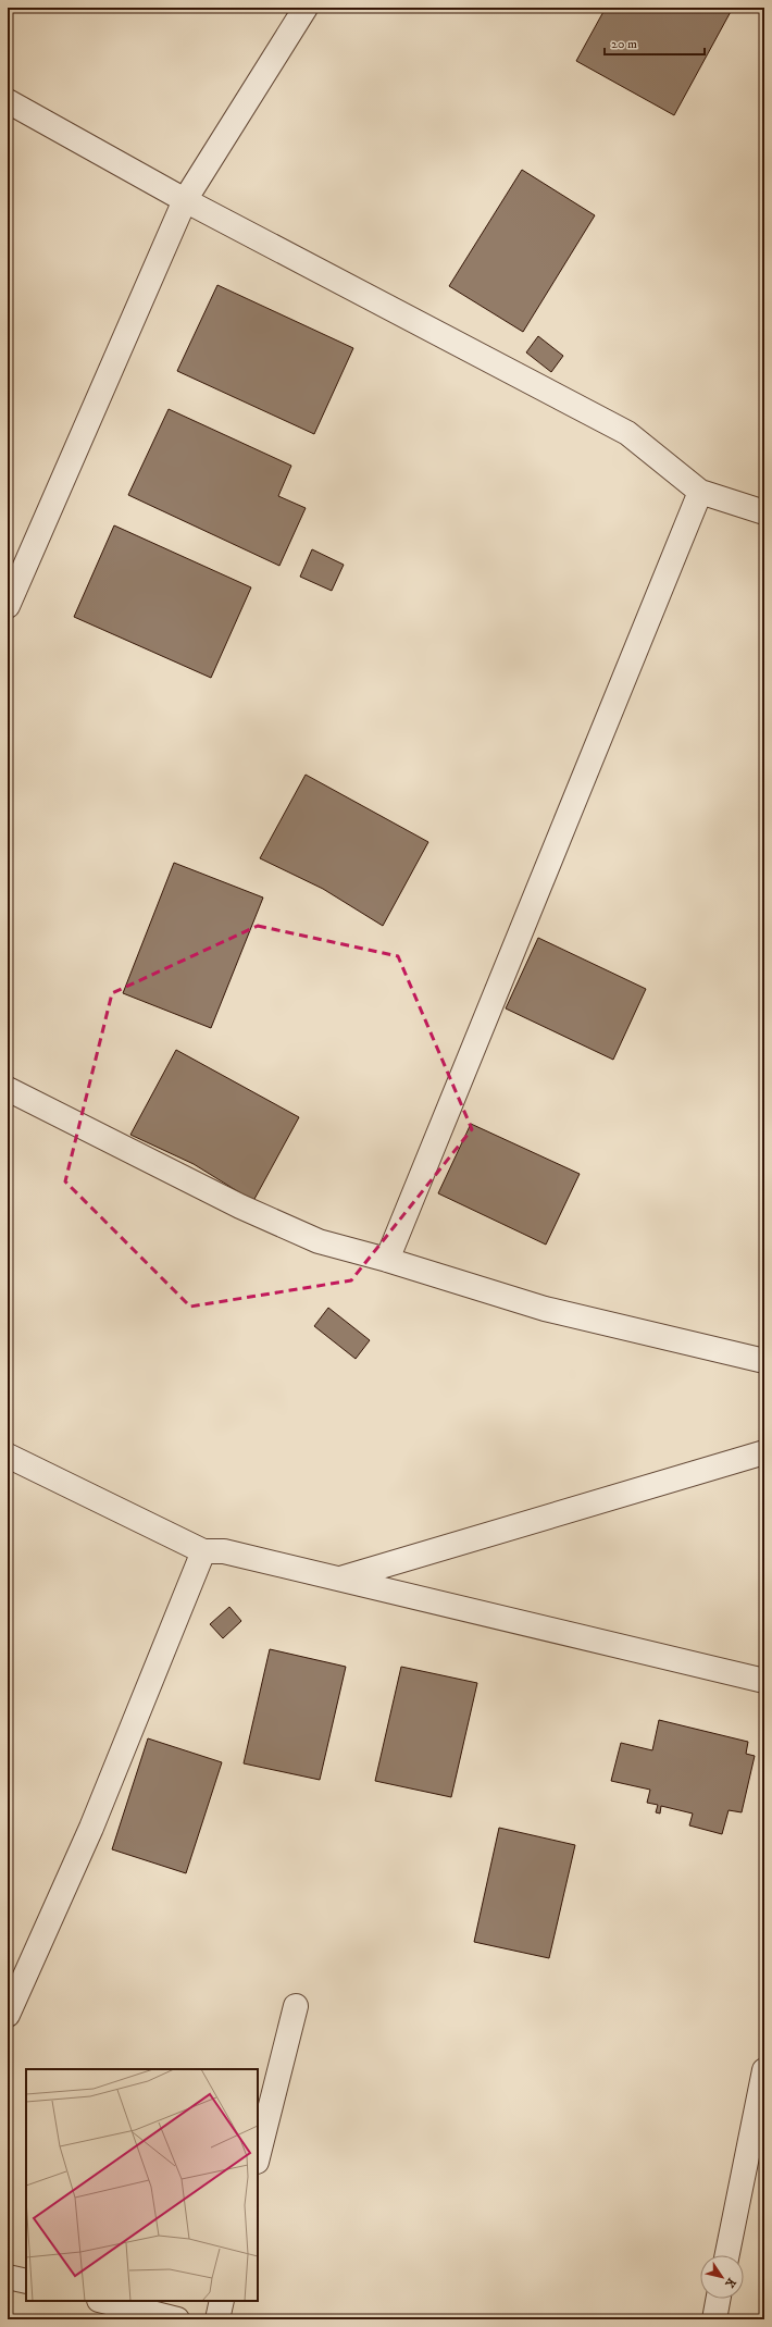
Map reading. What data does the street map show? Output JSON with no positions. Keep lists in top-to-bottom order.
{
  "scale_bar": "20 m",
  "north": "bottom right"
}
